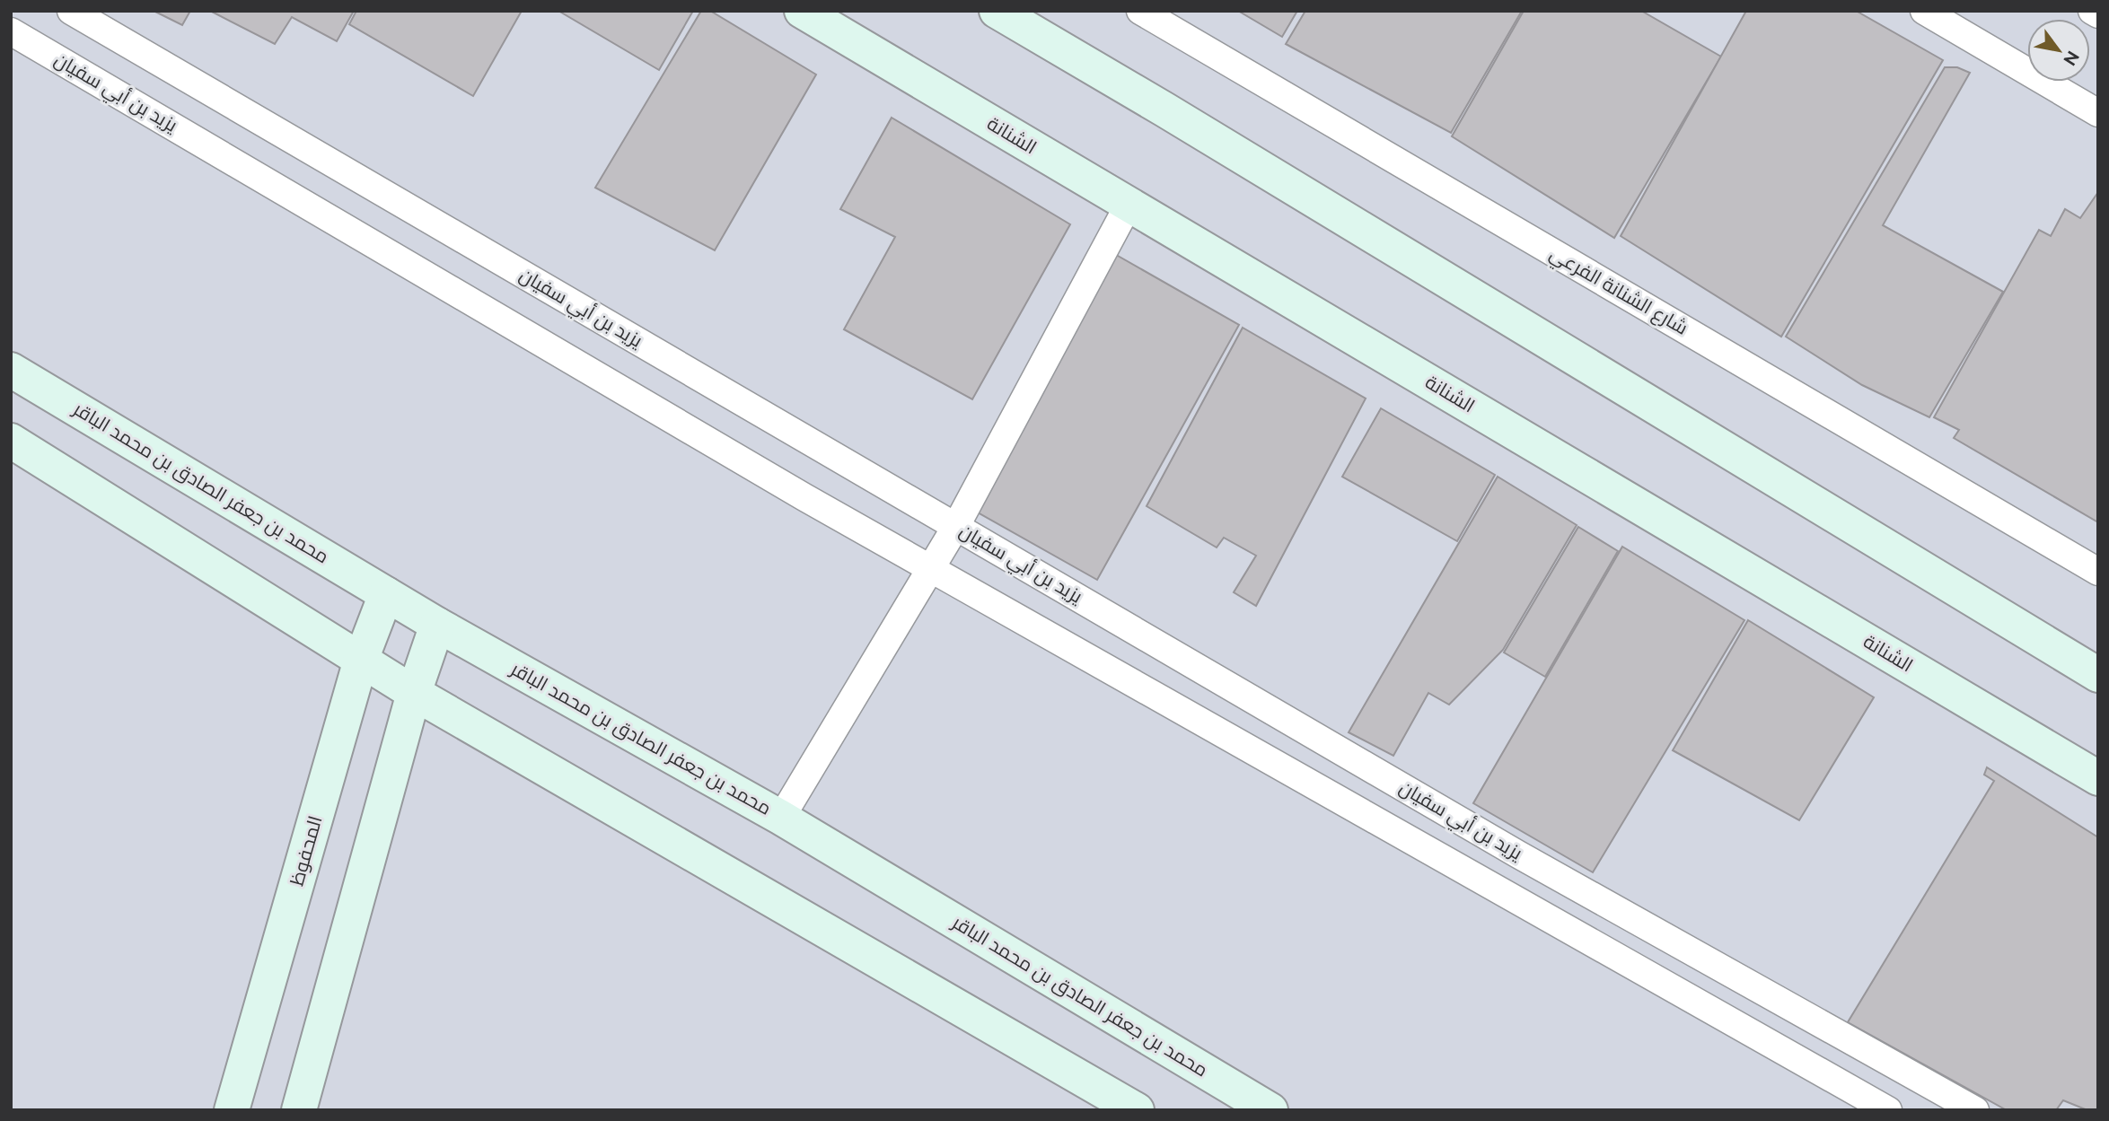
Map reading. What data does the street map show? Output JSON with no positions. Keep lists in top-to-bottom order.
{
  "streets": {
    "street": [
      "يزيد بن أبي سفيان",
      "الشنانة",
      "شارع الشنانة الفرعي",
      "محمد بن جعفر الصادق بن محمد الباقر",
      "المحفوظ"
    ]
  },
  "crossings": [
    ["محمد بن جعفر الصادق بن محمد الباقر", "المحفوظ"]
  ],
  "north": "bottom right"
}
